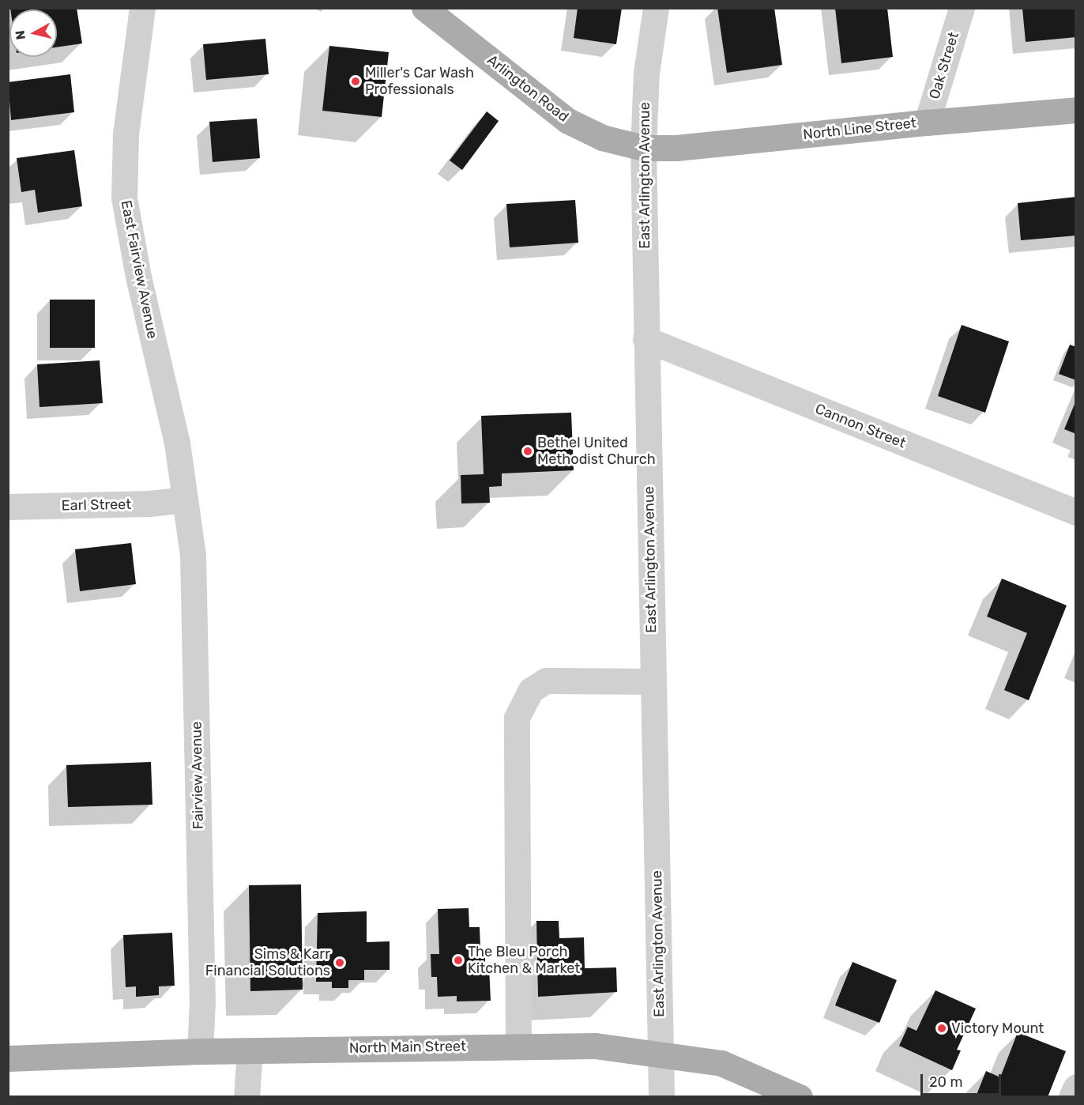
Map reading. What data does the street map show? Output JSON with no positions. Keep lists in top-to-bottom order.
{
  "streets": {
    "main road": ["Arlington Road", "North Line Street", "North Main Street"],
    "street": [
      "Oak Street",
      "East Arlington Avenue",
      "East Fairview Avenue",
      "Cannon Street",
      "Earl Street",
      "Fairview Avenue"
    ]
  },
  "crossings": [
    ["Oak Street", "North Line Street"],
    ["Arlington Road", "North Line Street"],
    ["Arlington Road", "East Arlington Avenue"],
    ["North Line Street", "East Arlington Avenue"],
    ["East Arlington Avenue", "Cannon Street"],
    ["East Arlington Avenue", "North Main Street"],
    ["East Fairview Avenue", "Earl Street"],
    ["East Fairview Avenue", "Fairview Avenue"],
    ["Earl Street", "Fairview Avenue"],
    ["Fairview Avenue", "North Main Street"]
  ],
  "places": [
    "Miller's Car Wash Professionals",
    "Bethel United Methodist Church",
    "The Bleu Porch Kitchen & Market",
    "Sims & Karr Financial Solutions",
    "Victory Mount"
  ],
  "scale_bar": "20 m",
  "north": "left"
}
